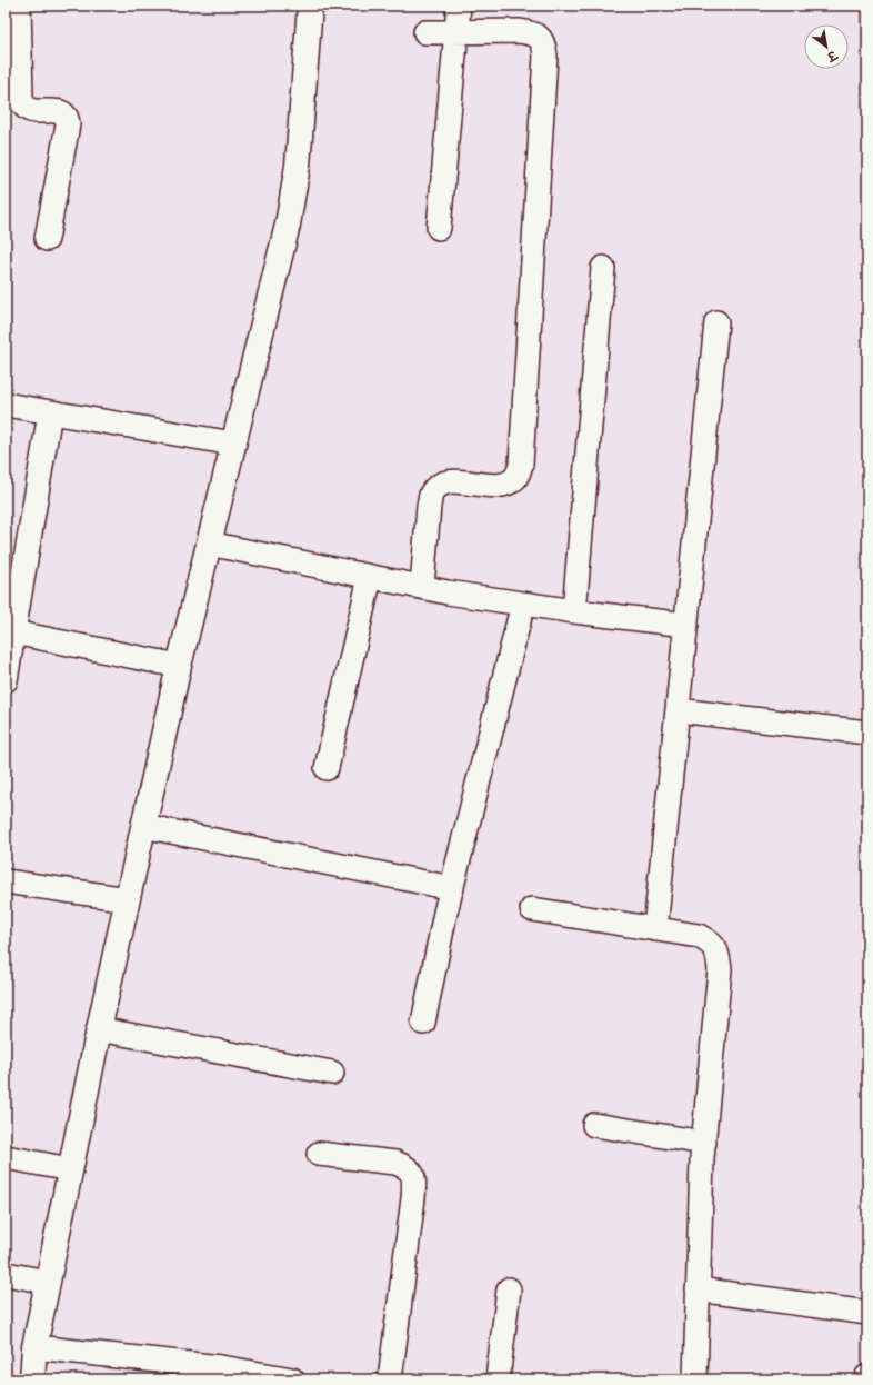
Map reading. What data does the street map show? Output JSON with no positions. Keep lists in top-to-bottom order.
{
  "north": "bottom right"
}
